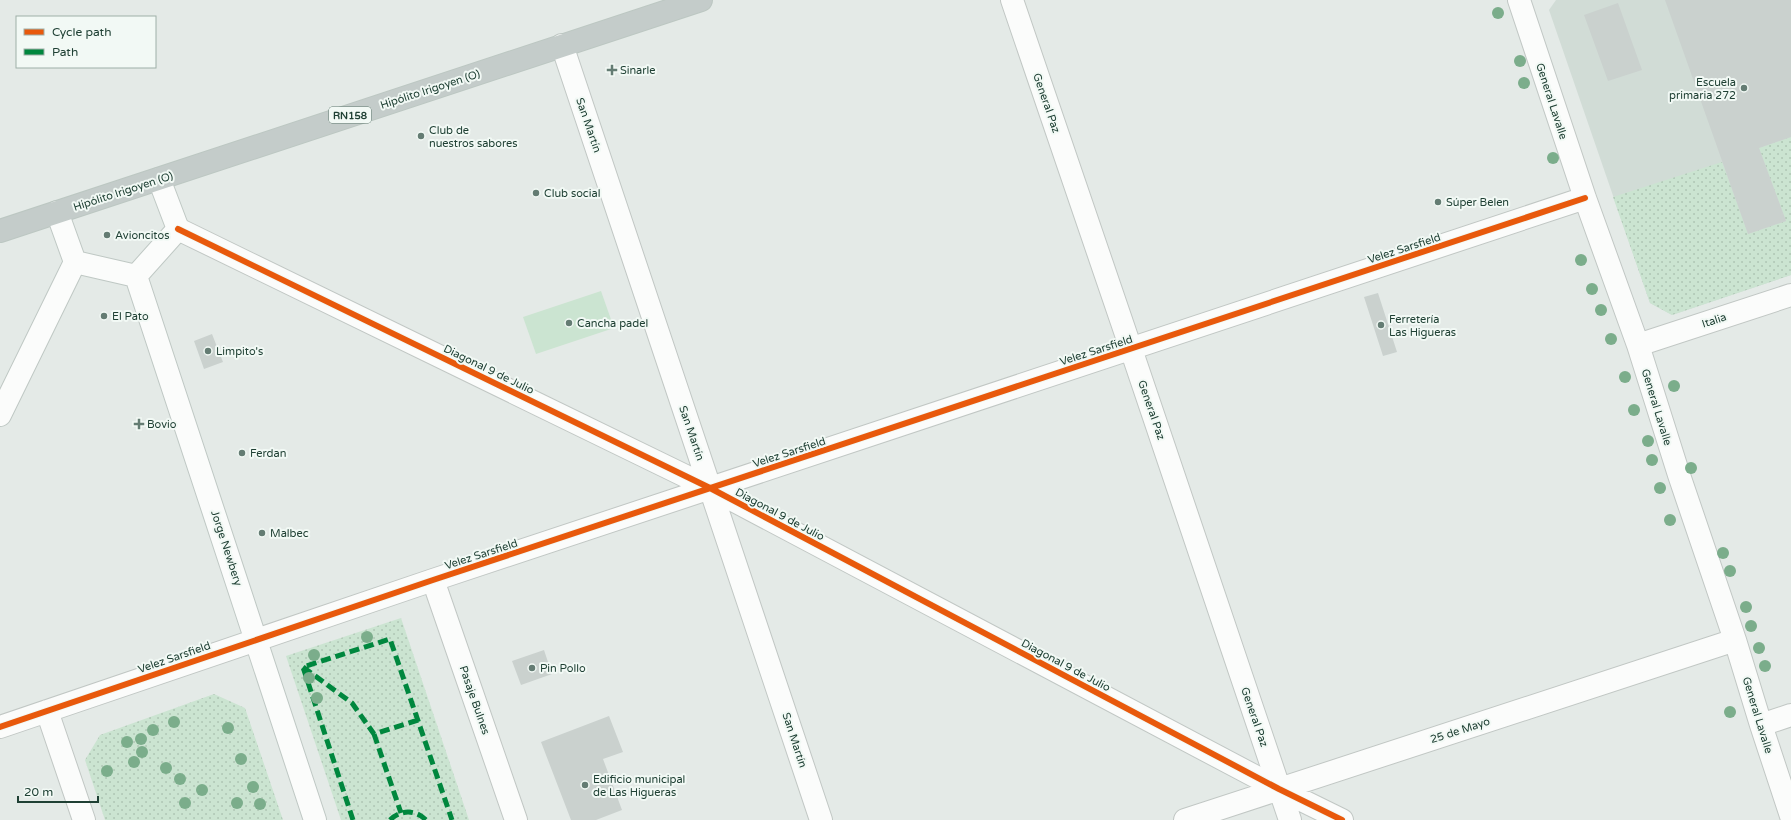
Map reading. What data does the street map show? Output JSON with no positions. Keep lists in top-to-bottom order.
{
  "streets": {
    "highway": ["Hipólito Irigoyen (O)", "RN158"],
    "street": [
      "General Lavalle",
      "General Paz",
      "San Martín",
      "Velez Sarsfield",
      "Italia",
      "Diagonal 9 de Julio",
      "Jorge Newbery",
      "Pasaje Bulnes",
      "25 de Mayo"
    ]
  },
  "crossings": [
    ["Hipólito Irigoyen (O)", "San Martín"],
    ["General Lavalle", "Velez Sarsfield"],
    ["General Lavalle", "Italia"],
    ["General Lavalle", "25 de Mayo"],
    ["General Paz", "Velez Sarsfield"],
    ["General Paz", "Diagonal 9 de Julio"],
    ["General Paz", "25 de Mayo"],
    ["San Martín", "Velez Sarsfield"],
    ["San Martín", "Diagonal 9 de Julio"],
    ["Velez Sarsfield", "Diagonal 9 de Julio"],
    ["Velez Sarsfield", "Jorge Newbery"],
    ["Velez Sarsfield", "Pasaje Bulnes"],
    ["Diagonal 9 de Julio", "25 de Mayo"]
  ],
  "places": {
    "health": ["Sinarle", "Bovio"],
    "other": [
      "Escuela primaria 272",
      "Club de nuestros sabores",
      "Club social",
      "Súper Belen",
      "Avioncitos",
      "El Pato",
      "Cancha padel",
      "Ferretería Las Higueras",
      "Limpito's",
      "Ferdan",
      "Malbec",
      "Pin Pollo",
      "Edificio municipal de Las Higueras"
    ]
  },
  "legend": ["Cycle path", "Path"],
  "scale_bar": "20 m"
}
